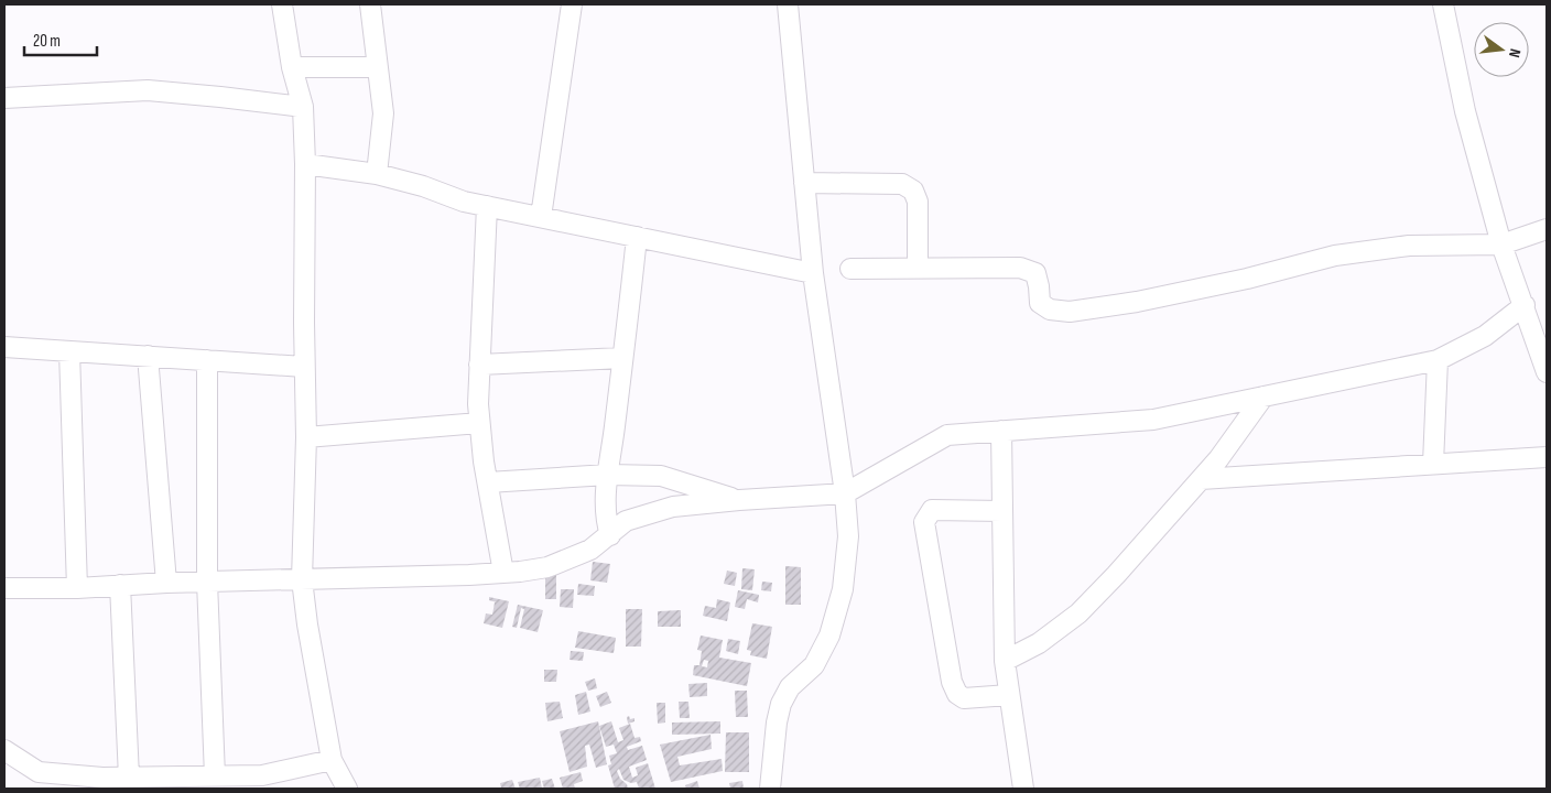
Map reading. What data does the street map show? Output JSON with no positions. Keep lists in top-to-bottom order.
{
  "scale_bar": "20 m",
  "north": "right"
}
